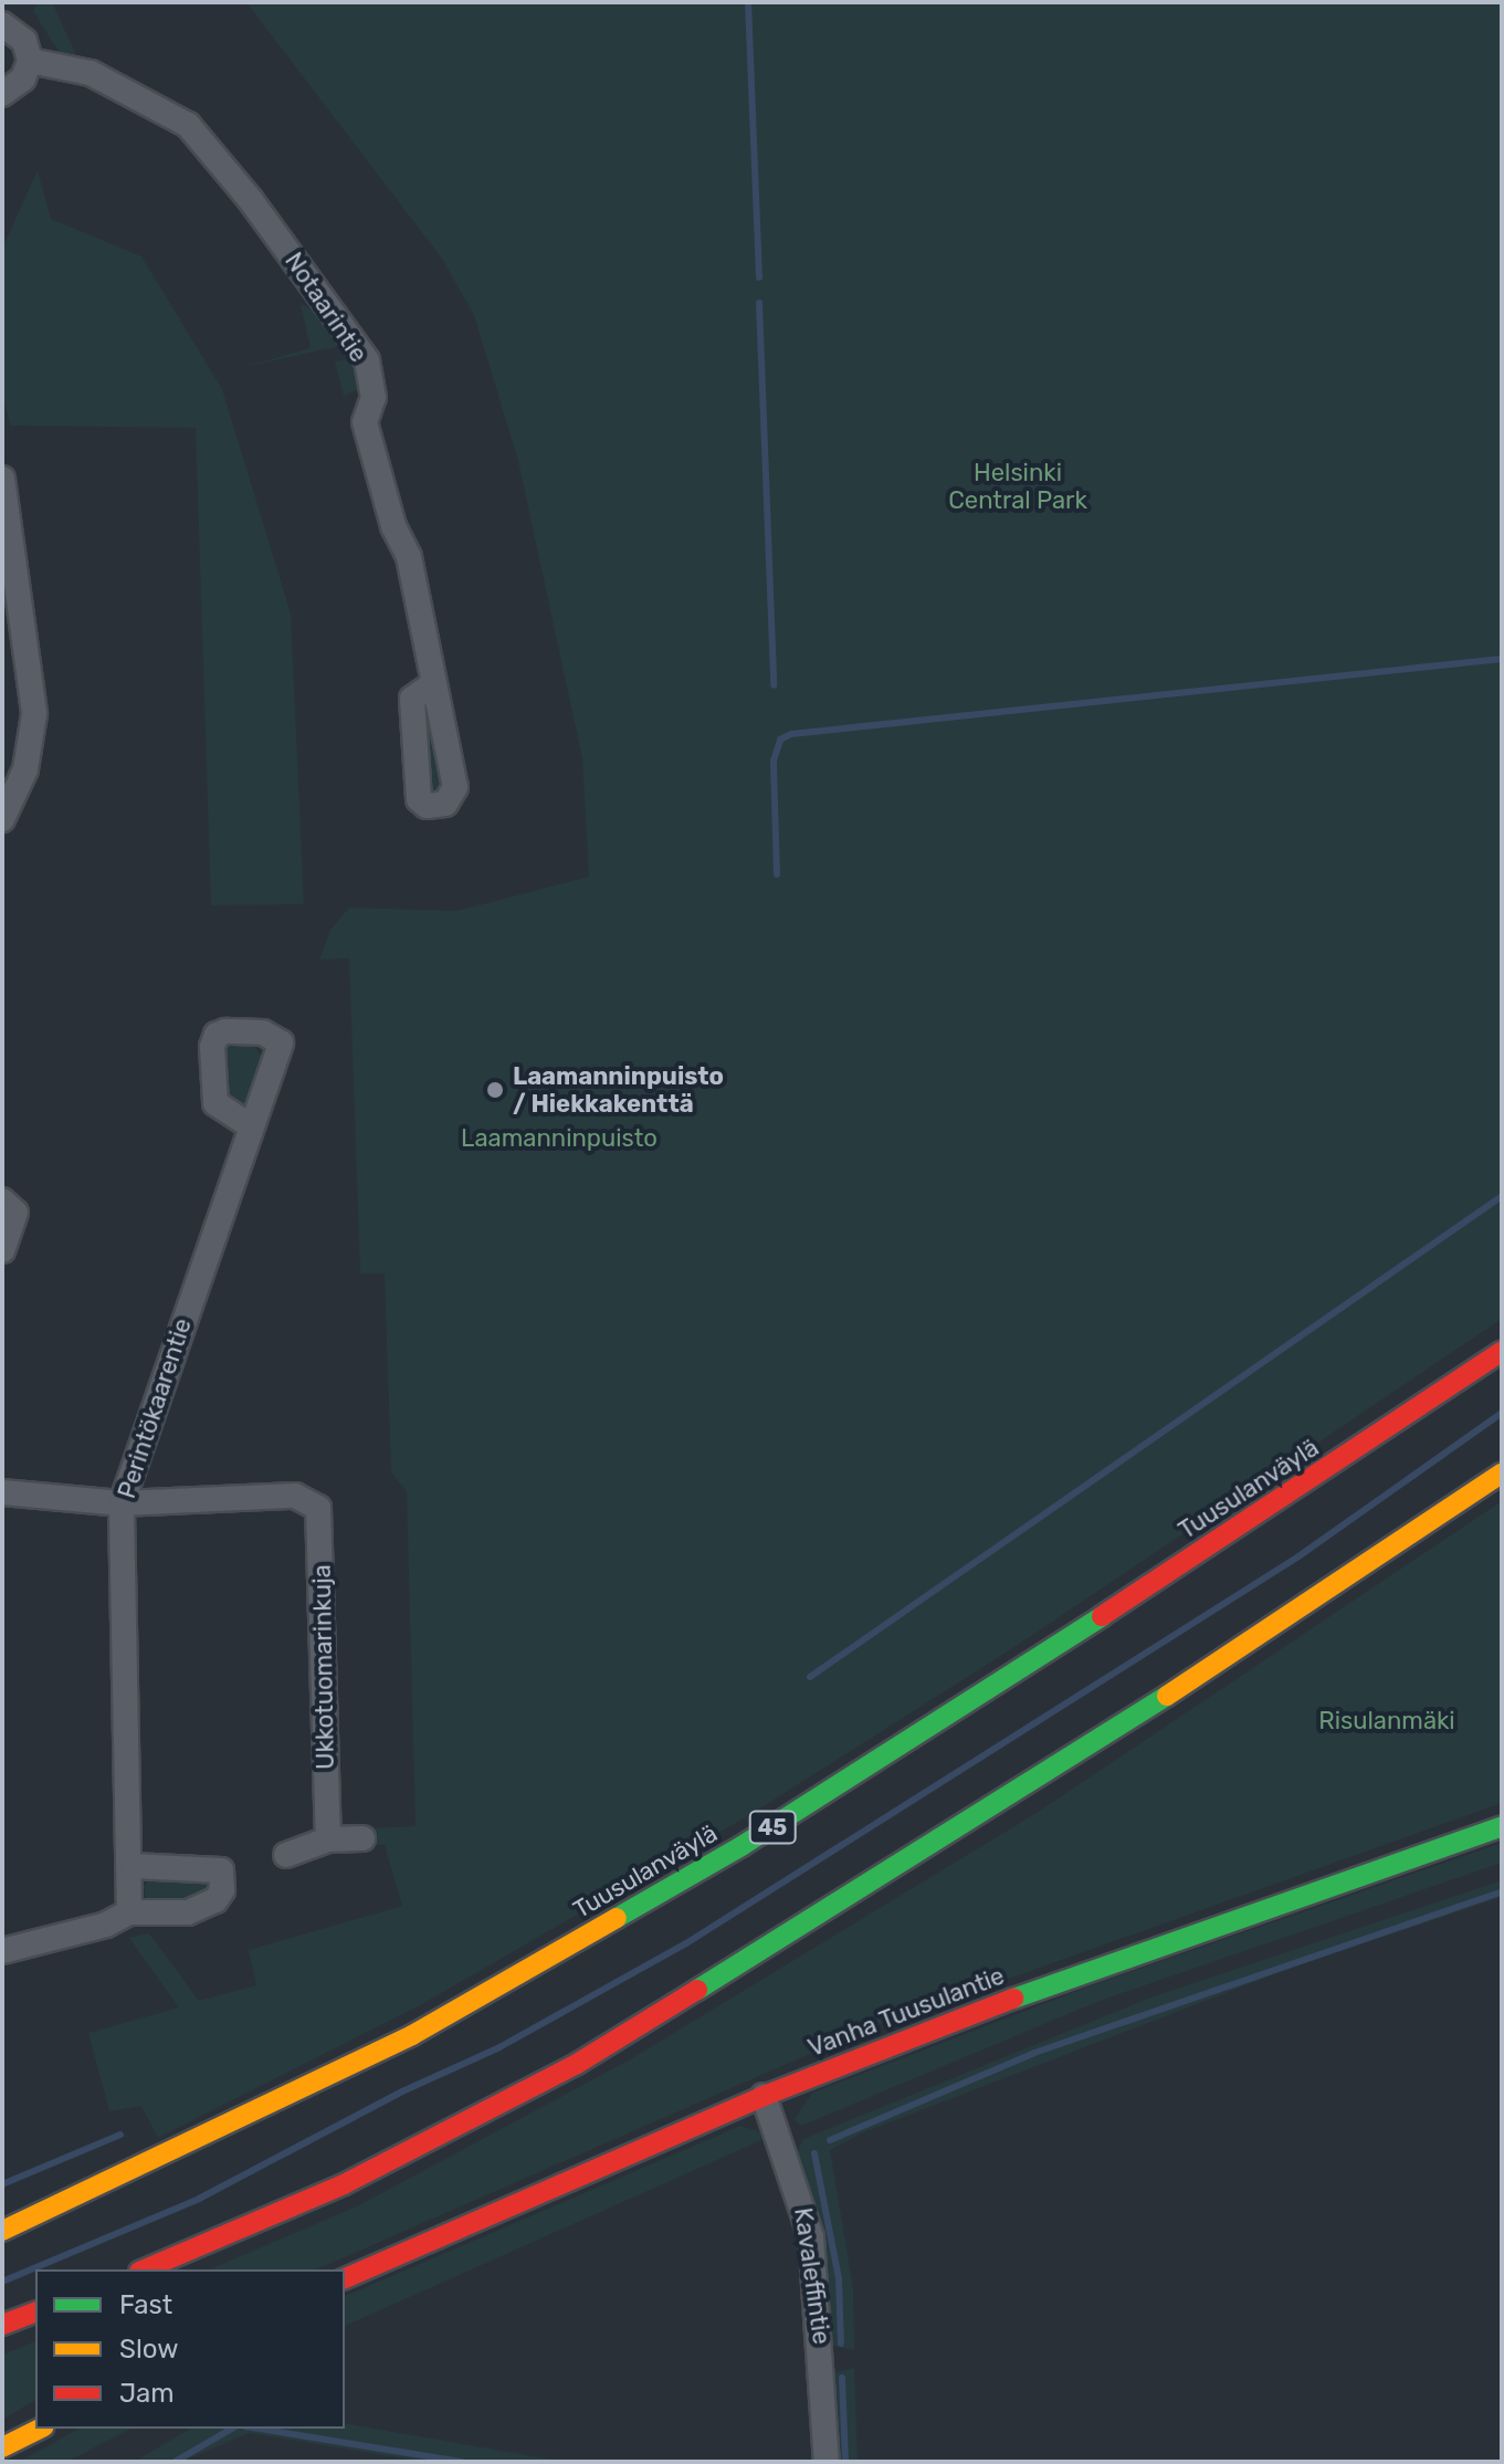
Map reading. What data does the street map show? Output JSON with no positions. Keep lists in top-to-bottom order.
{
  "streets": {
    "main road": ["Tuusulanväylä", "45", "Vanha Tuusulantie"],
    "street": [
      "Notaarintie",
      "Perintökaarentie",
      "Ukkotuomarinkuja",
      "Kavaleffintie"
    ]
  },
  "crossings": [
    ["Perintökaarentie", "Ukkotuomarinkuja"],
    ["Vanha Tuusulantie", "Kavaleffintie"]
  ],
  "parks": ["Helsinki Central Park", "Laamanninpuisto", "Risulanmäki"],
  "places": ["Laamanninpuisto / Hiekkakenttä"],
  "legend": ["Fast", "Slow", "Jam"]
}
